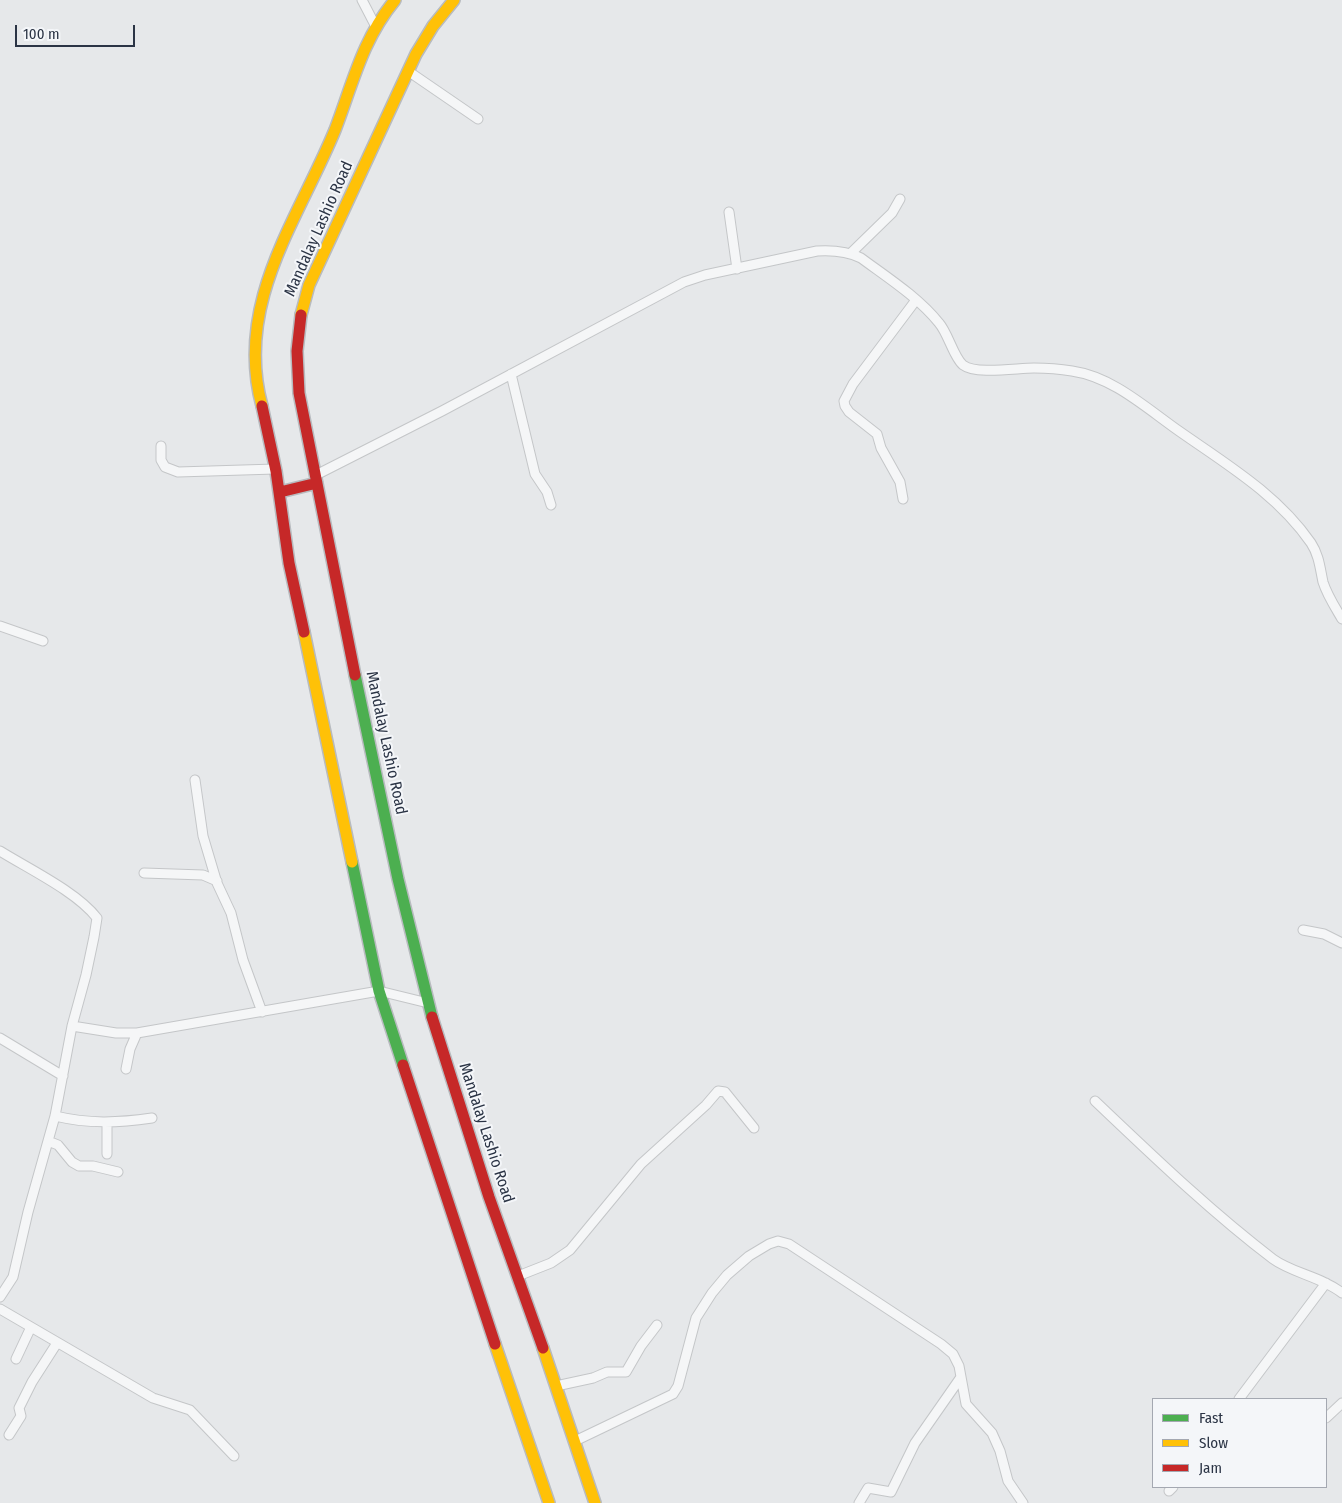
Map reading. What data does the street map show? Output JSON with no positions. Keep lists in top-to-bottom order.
{
  "streets": {
    "highway": ["Mandalay Lashio Road"]
  },
  "legend": ["Fast", "Slow", "Jam"],
  "scale_bar": "100 m"
}
